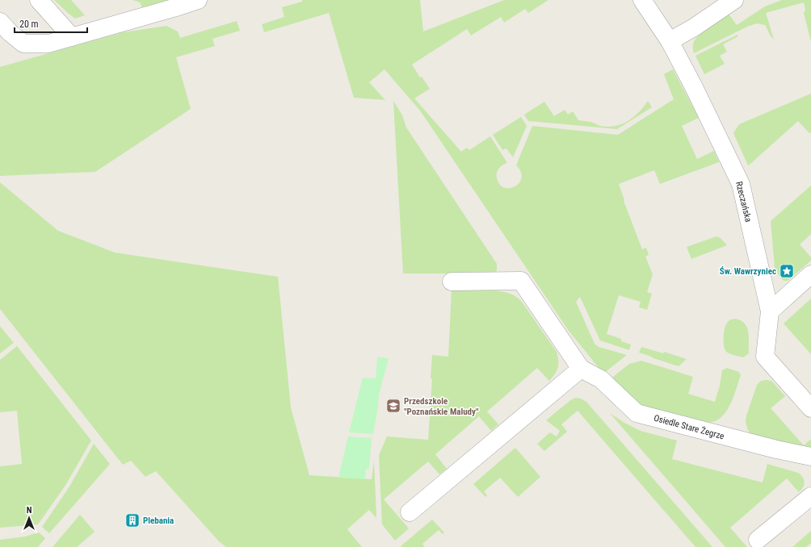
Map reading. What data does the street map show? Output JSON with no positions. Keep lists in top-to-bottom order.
{
  "streets": {
    "street": ["Rzeczańska", "Osiedle Stare Żegrze"]
  },
  "places": {
    "place": ["Św. Wawrzyniec"],
    "school or university": ["Przedszkole \"Poznańskie Maludy\""],
    "building": ["Plebania"]
  },
  "scale_bar": "20 m",
  "north": "top"
}
